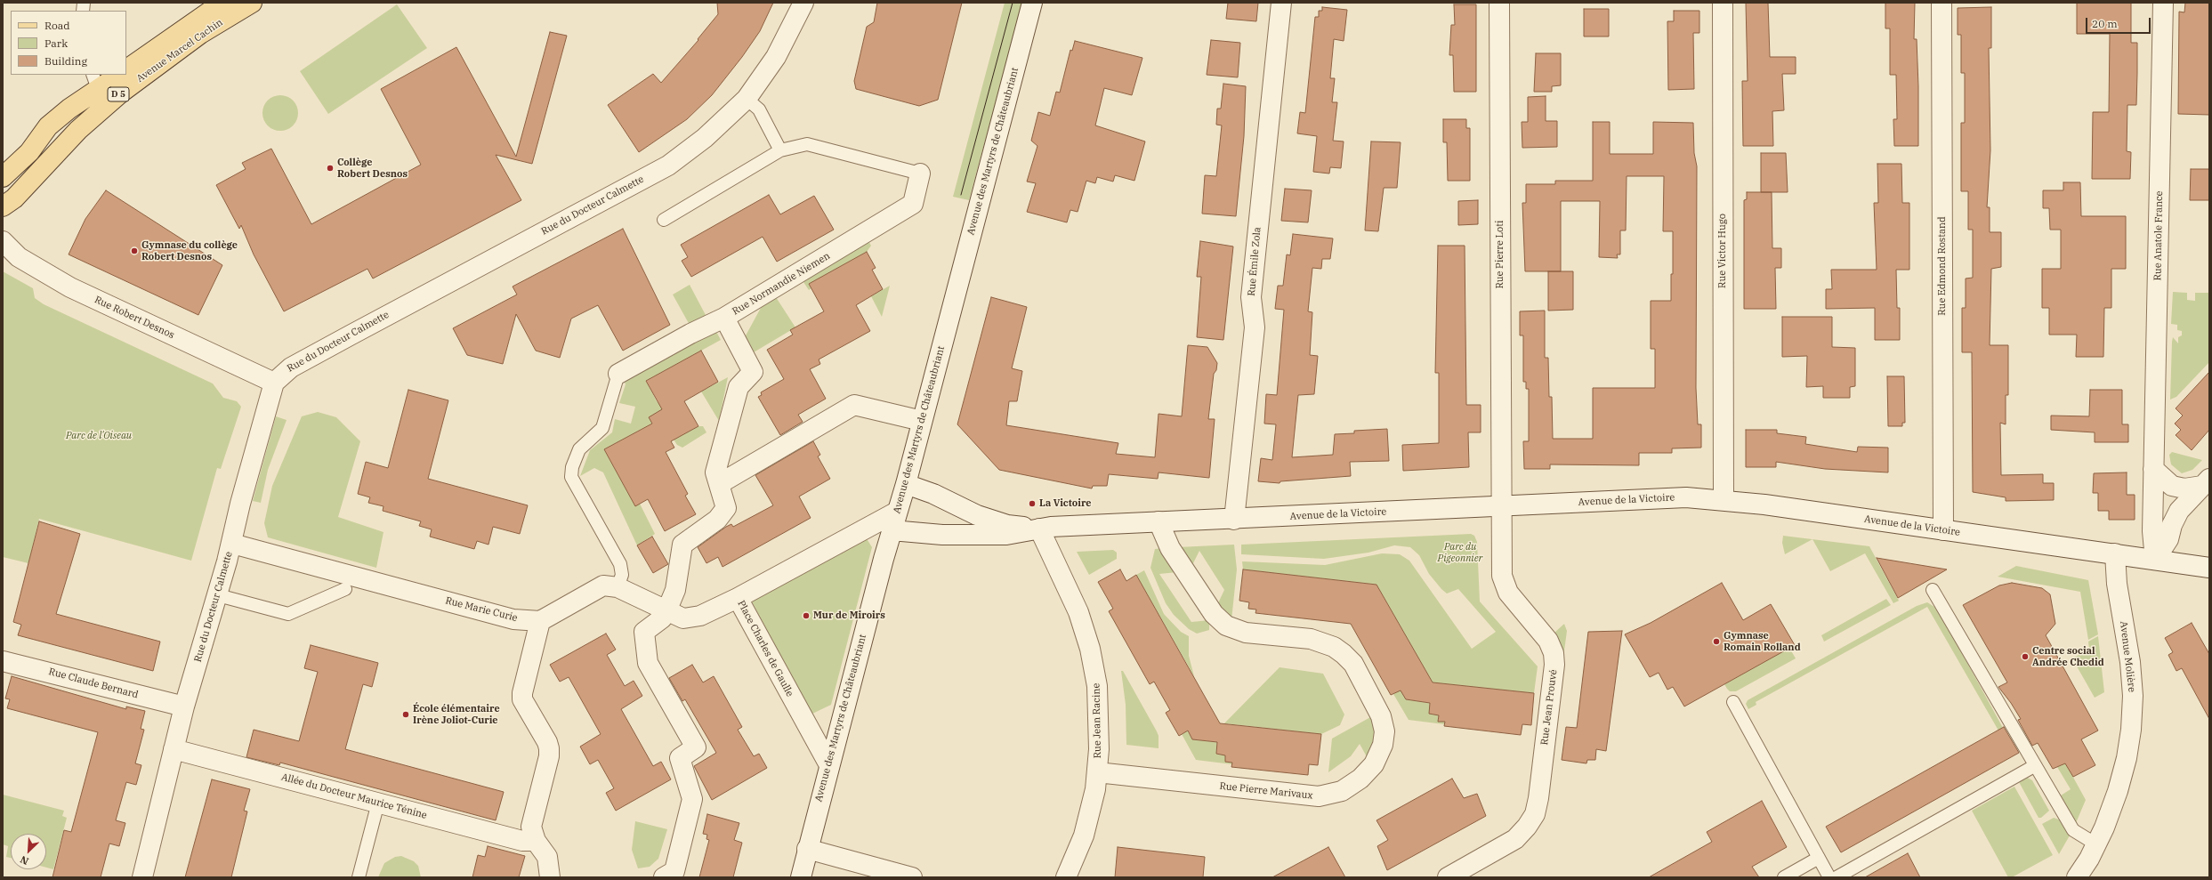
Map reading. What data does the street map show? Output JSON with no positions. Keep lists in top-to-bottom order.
{
  "streets": {
    "main road": ["Avenue Marcel Cachin", "D 5"],
    "street": [
      "Avenue des Martyrs de Châteaubriant",
      "Rue du Docteur Calmette",
      "Rue Anatole France",
      "Rue Victor Hugo",
      "Rue Pierre Loti",
      "Rue Émile Zola",
      "Rue Edmond Rostand",
      "Rue Normandie Niemen",
      "Rue Robert Desnos",
      "Avenue de la Victoire",
      "Rue Marie Curie",
      "Place Charles de Gaulle",
      "Avenue Molière",
      "Rue Claude Bernard",
      "Rue Jean Prouvé",
      "Rue Jean Racine",
      "Rue Pierre Marivaux",
      "Allée du Docteur Maurice Ténine"
    ]
  },
  "crossings": [
    ["Avenue des Martyrs de Châteaubriant", "Avenue de la Victoire"],
    ["Avenue des Martyrs de Châteaubriant", "Place Charles de Gaulle"],
    ["Rue du Docteur Calmette", "Rue Robert Desnos"],
    ["Rue du Docteur Calmette", "Rue Marie Curie"],
    ["Rue du Docteur Calmette", "Rue Claude Bernard"],
    ["Rue du Docteur Calmette", "Allée du Docteur Maurice Ténine"],
    ["Rue Anatole France", "Avenue de la Victoire"],
    ["Rue Victor Hugo", "Avenue de la Victoire"],
    ["Rue Pierre Loti", "Avenue de la Victoire"],
    ["Rue Pierre Loti", "Rue Jean Prouvé"],
    ["Rue Émile Zola", "Avenue de la Victoire"],
    ["Rue Edmond Rostand", "Avenue de la Victoire"],
    ["Avenue de la Victoire", "Avenue Molière"],
    ["Avenue de la Victoire", "Rue Jean Prouvé"],
    ["Avenue de la Victoire", "Rue Jean Racine"],
    ["Avenue de la Victoire", "Rue Pierre Marivaux"],
    ["Rue Jean Racine", "Rue Pierre Marivaux"]
  ],
  "parks": ["Parc de l'Oiseau", "Parc du Pigeonnier"],
  "places": [
    "Collège Robert Desnos",
    "Gymnase du collège Robert Desnos",
    "La Victoire",
    "Mur de Miroirs",
    "Gymnase Romain Rolland",
    "Centre social Andrée Chedid",
    "École élémentaire Irène Joliot-Curie"
  ],
  "legend": ["Road", "Park", "Building"],
  "scale_bar": "20 m",
  "north": "bottom left"
}
